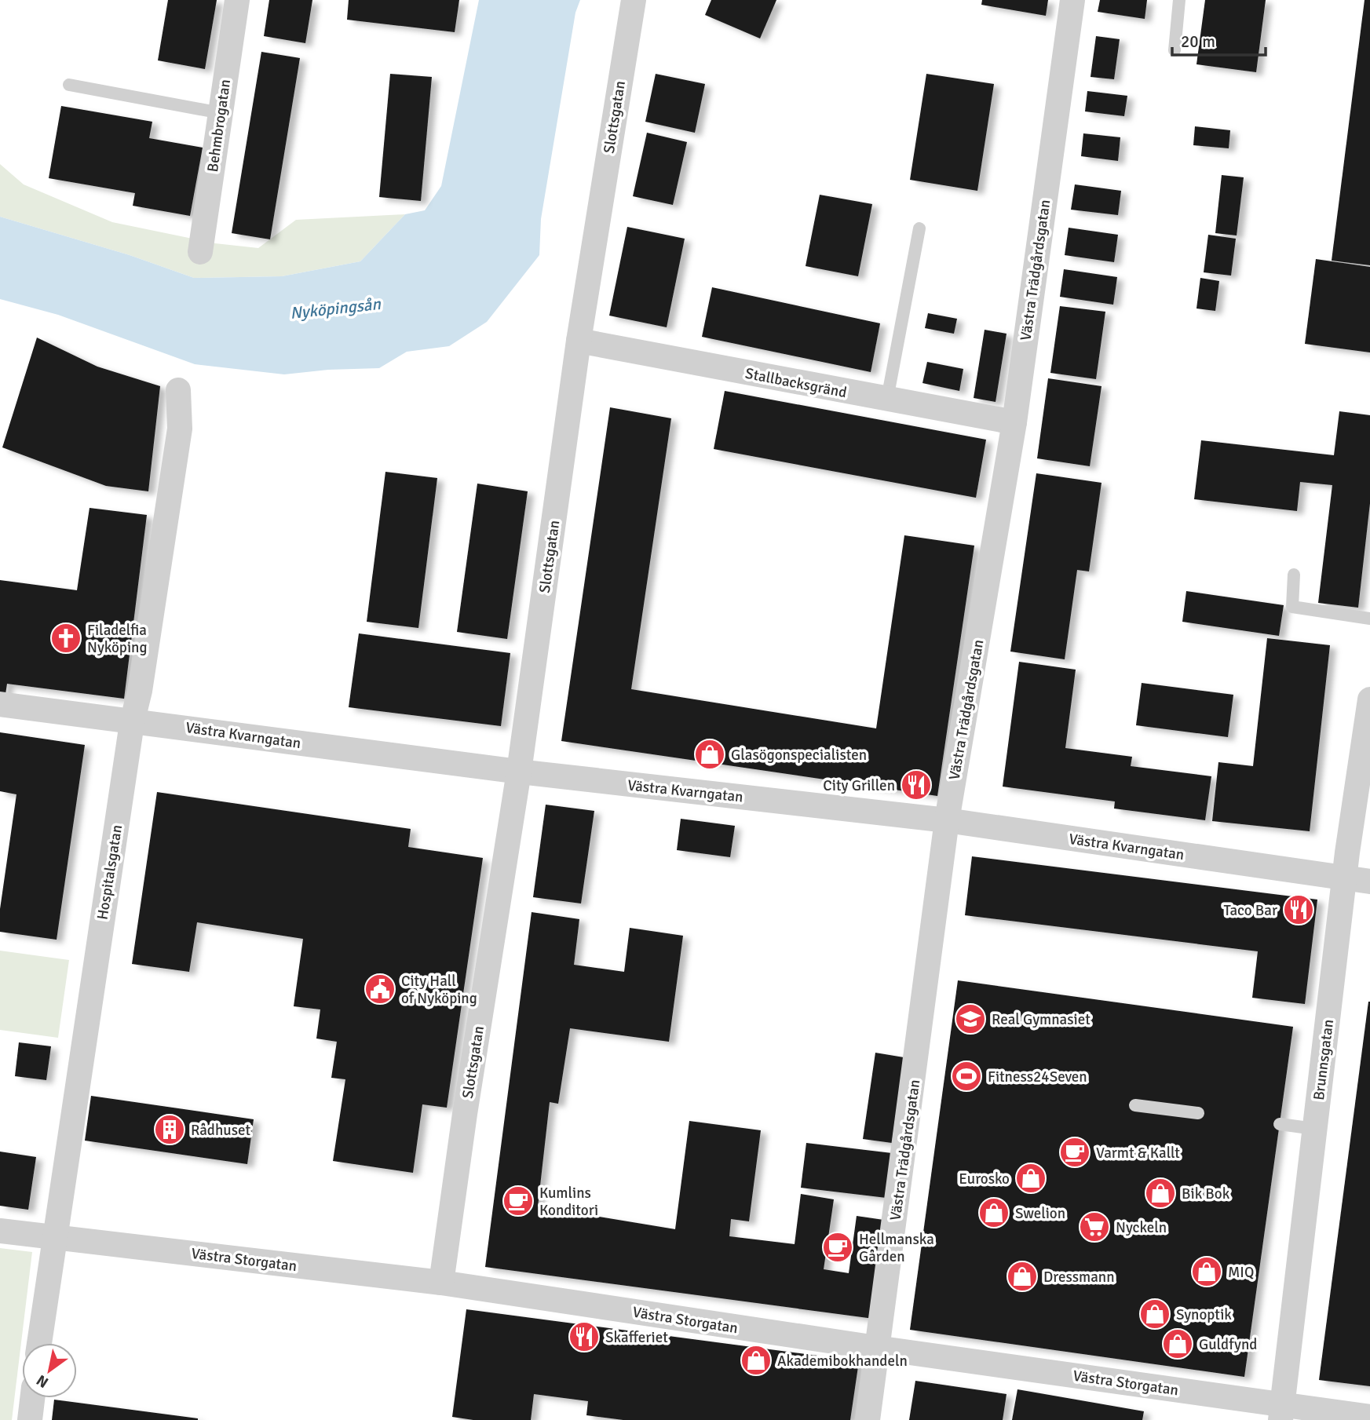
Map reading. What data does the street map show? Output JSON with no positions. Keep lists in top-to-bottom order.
{
  "streets": {
    "street": [
      "Slottsgatan",
      "Behmbrogatan",
      "Västra Trädgårdsgatan",
      "Stallbacksgränd",
      "Västra Kvarngatan",
      "Hospitalsgatan",
      "Brunnsgatan",
      "Västra Storgatan"
    ]
  },
  "crossings": [
    ["Slottsgatan", "Stallbacksgränd"],
    ["Slottsgatan", "Västra Kvarngatan"],
    ["Slottsgatan", "Västra Storgatan"],
    ["Västra Trädgårdsgatan", "Stallbacksgränd"],
    ["Västra Trädgårdsgatan", "Västra Kvarngatan"],
    ["Västra Trädgårdsgatan", "Västra Storgatan"],
    ["Västra Kvarngatan", "Hospitalsgatan"],
    ["Västra Kvarngatan", "Brunnsgatan"],
    ["Hospitalsgatan", "Västra Storgatan"],
    ["Brunnsgatan", "Västra Storgatan"]
  ],
  "water": ["Nyköpingsån"],
  "places": {
    "church": ["Filadelfia Nyköping"],
    "shop": [
      "Glasögonspecialisten",
      "Eurosko",
      "Bik Bok",
      "Swelion",
      "MIQ",
      "Dressmann",
      "Synoptik",
      "Guldfynd",
      "Akademibokhandeln"
    ],
    "restaurant": ["City Grillen", "Taco Bar", "Skafferiet"],
    "public building": ["City Hall of Nyköping"],
    "school or university": ["Real Gymnasiet"],
    "sports": ["Fitness24Seven"],
    "building": ["Rådhuset"],
    "cafe": ["Varmt & Kallt", "Kumlins Konditori", "Hellmanska Gården"],
    "supermarket": ["Nyckeln"]
  },
  "scale_bar": "20 m",
  "north": "bottom left"
}
